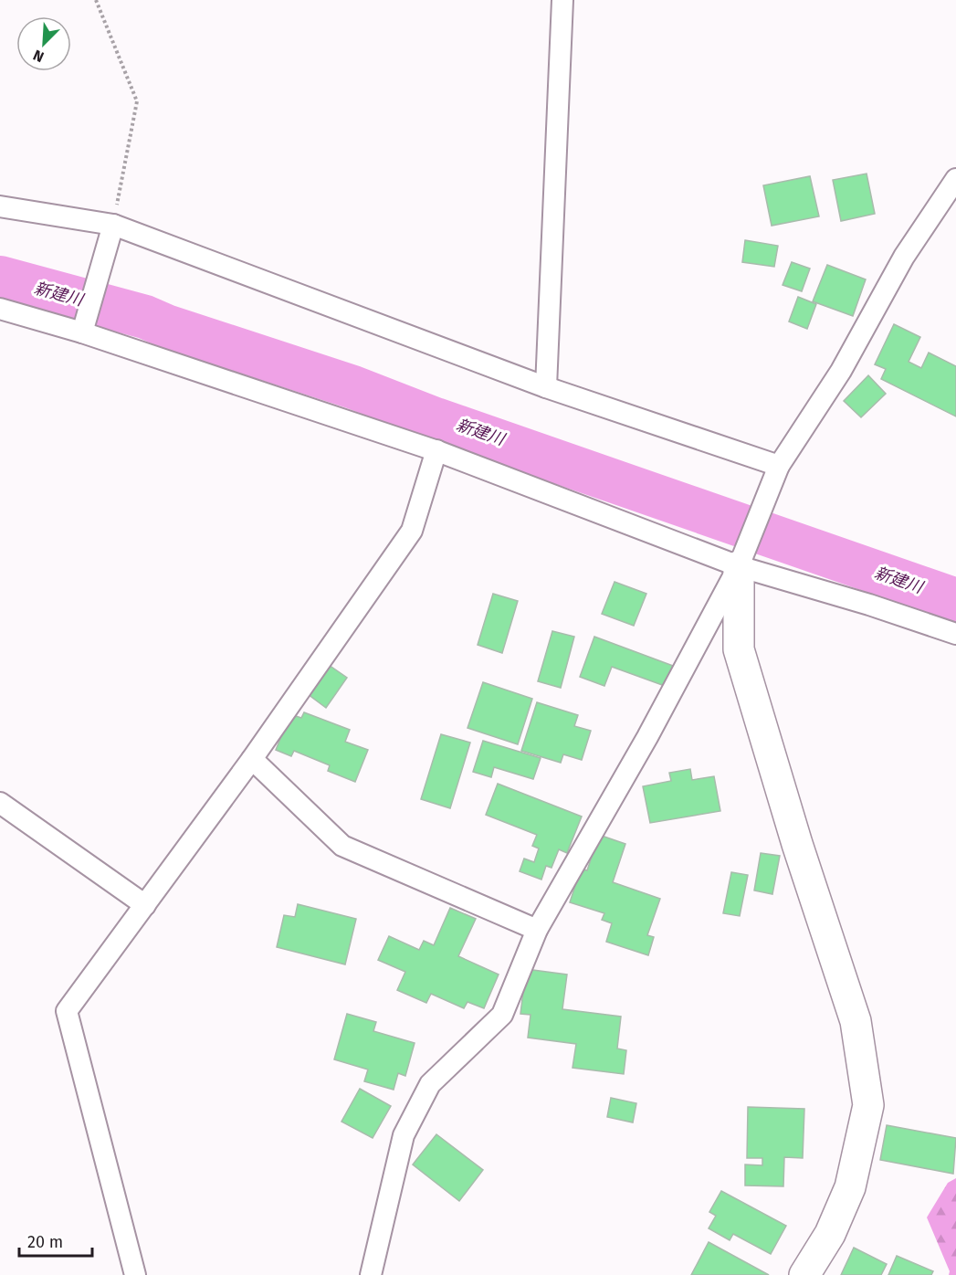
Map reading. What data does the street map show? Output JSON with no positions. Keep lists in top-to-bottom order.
{
  "water": ["新建川"],
  "scale_bar": "20 m",
  "north": "bottom left"
}
